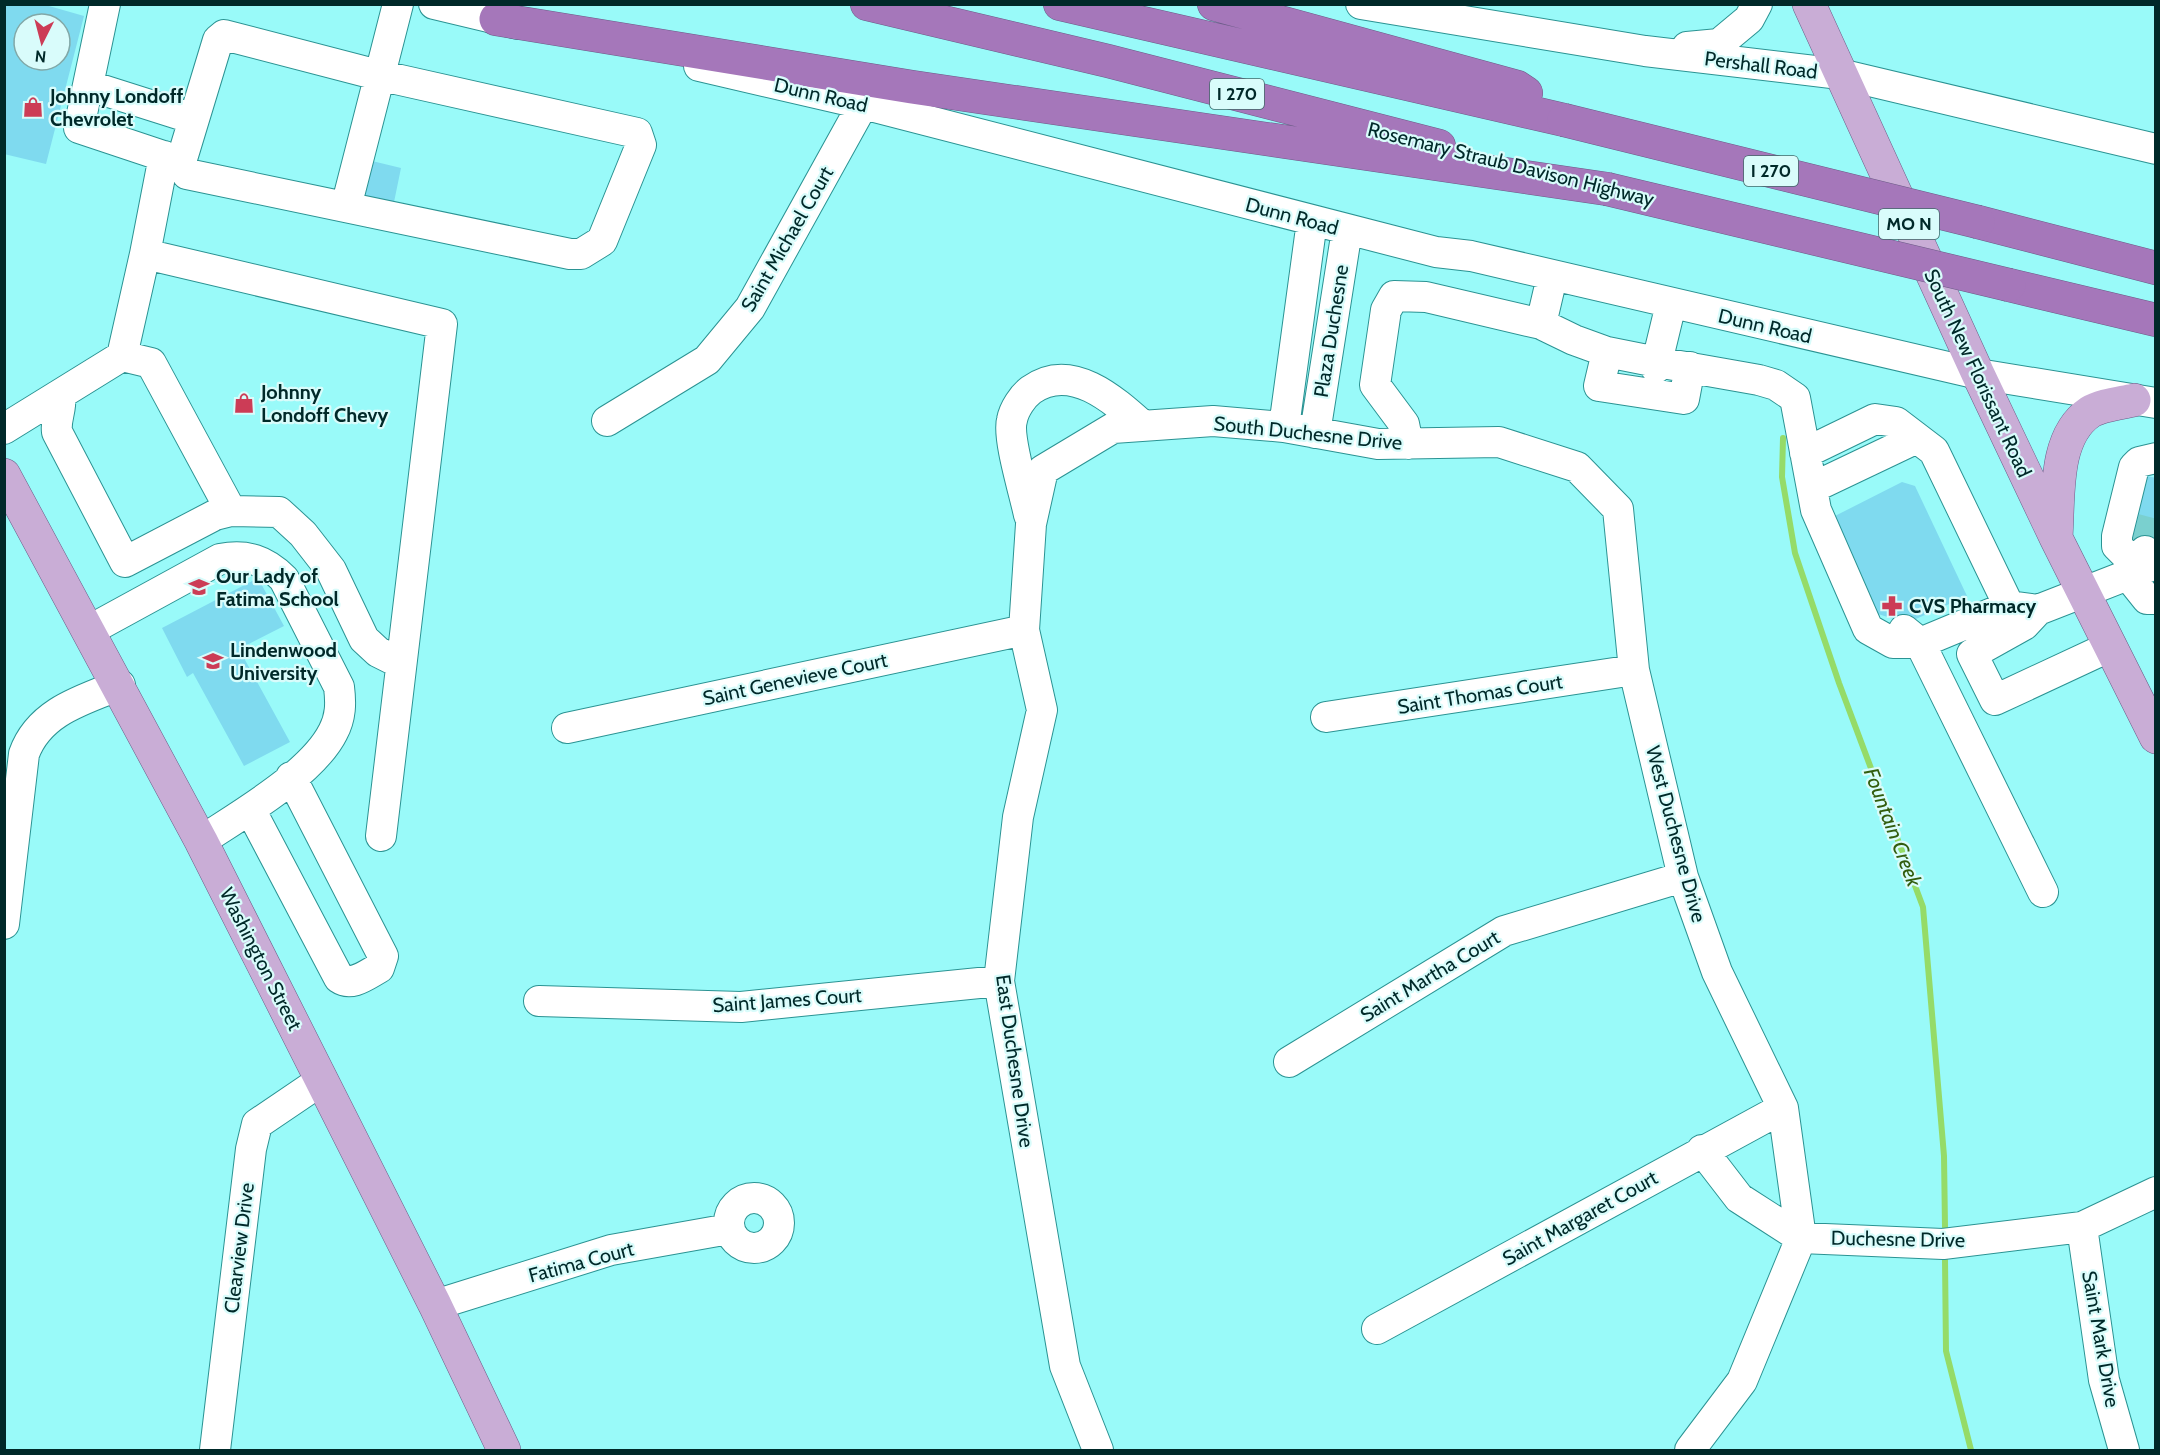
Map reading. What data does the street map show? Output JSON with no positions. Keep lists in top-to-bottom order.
{
  "streets": {
    "highway": ["I 270", "Rosemary Straub Davison Highway"],
    "main road": ["MO N", "South New Florissant Road", "Washington Street"],
    "street": [
      "Pershall Road",
      "Dunn Road",
      "Saint Michael Court",
      "Plaza Duchesne",
      "South Duchesne Drive",
      "Saint Genevieve Court",
      "Saint Thomas Court",
      "West Duchesne Drive",
      "Saint Martha Court",
      "Saint James Court",
      "East Duchesne Drive",
      "Saint Margaret Court",
      "Duchesne Drive",
      "Clearview Drive",
      "Fatima Court",
      "Saint Mark Drive"
    ]
  },
  "crossings": [
    ["Pershall Road", "South New Florissant Road"],
    ["Dunn Road", "Saint Michael Court"],
    ["Dunn Road", "Plaza Duchesne"],
    ["Dunn Road", "South New Florissant Road"],
    ["Plaza Duchesne", "South Duchesne Drive"],
    ["South Duchesne Drive", "West Duchesne Drive"],
    ["South Duchesne Drive", "East Duchesne Drive"],
    ["Saint Genevieve Court", "East Duchesne Drive"],
    ["Saint Thomas Court", "West Duchesne Drive"],
    ["West Duchesne Drive", "Saint Martha Court"],
    ["West Duchesne Drive", "Saint Margaret Court"],
    ["West Duchesne Drive", "Duchesne Drive"],
    ["Washington Street", "Clearview Drive"],
    ["Washington Street", "Fatima Court"],
    ["Saint James Court", "East Duchesne Drive"],
    ["Duchesne Drive", "Saint Mark Drive"]
  ],
  "water": ["Fountain Creek"],
  "places": {
    "shop": ["Johnny Londoff Chevrolet", "Johnny Londoff Chevy"],
    "school or university": ["Our Lady of Fatima School", "Lindenwood University"],
    "pharmacy": ["CVS Pharmacy"]
  },
  "north": "bottom"
}
